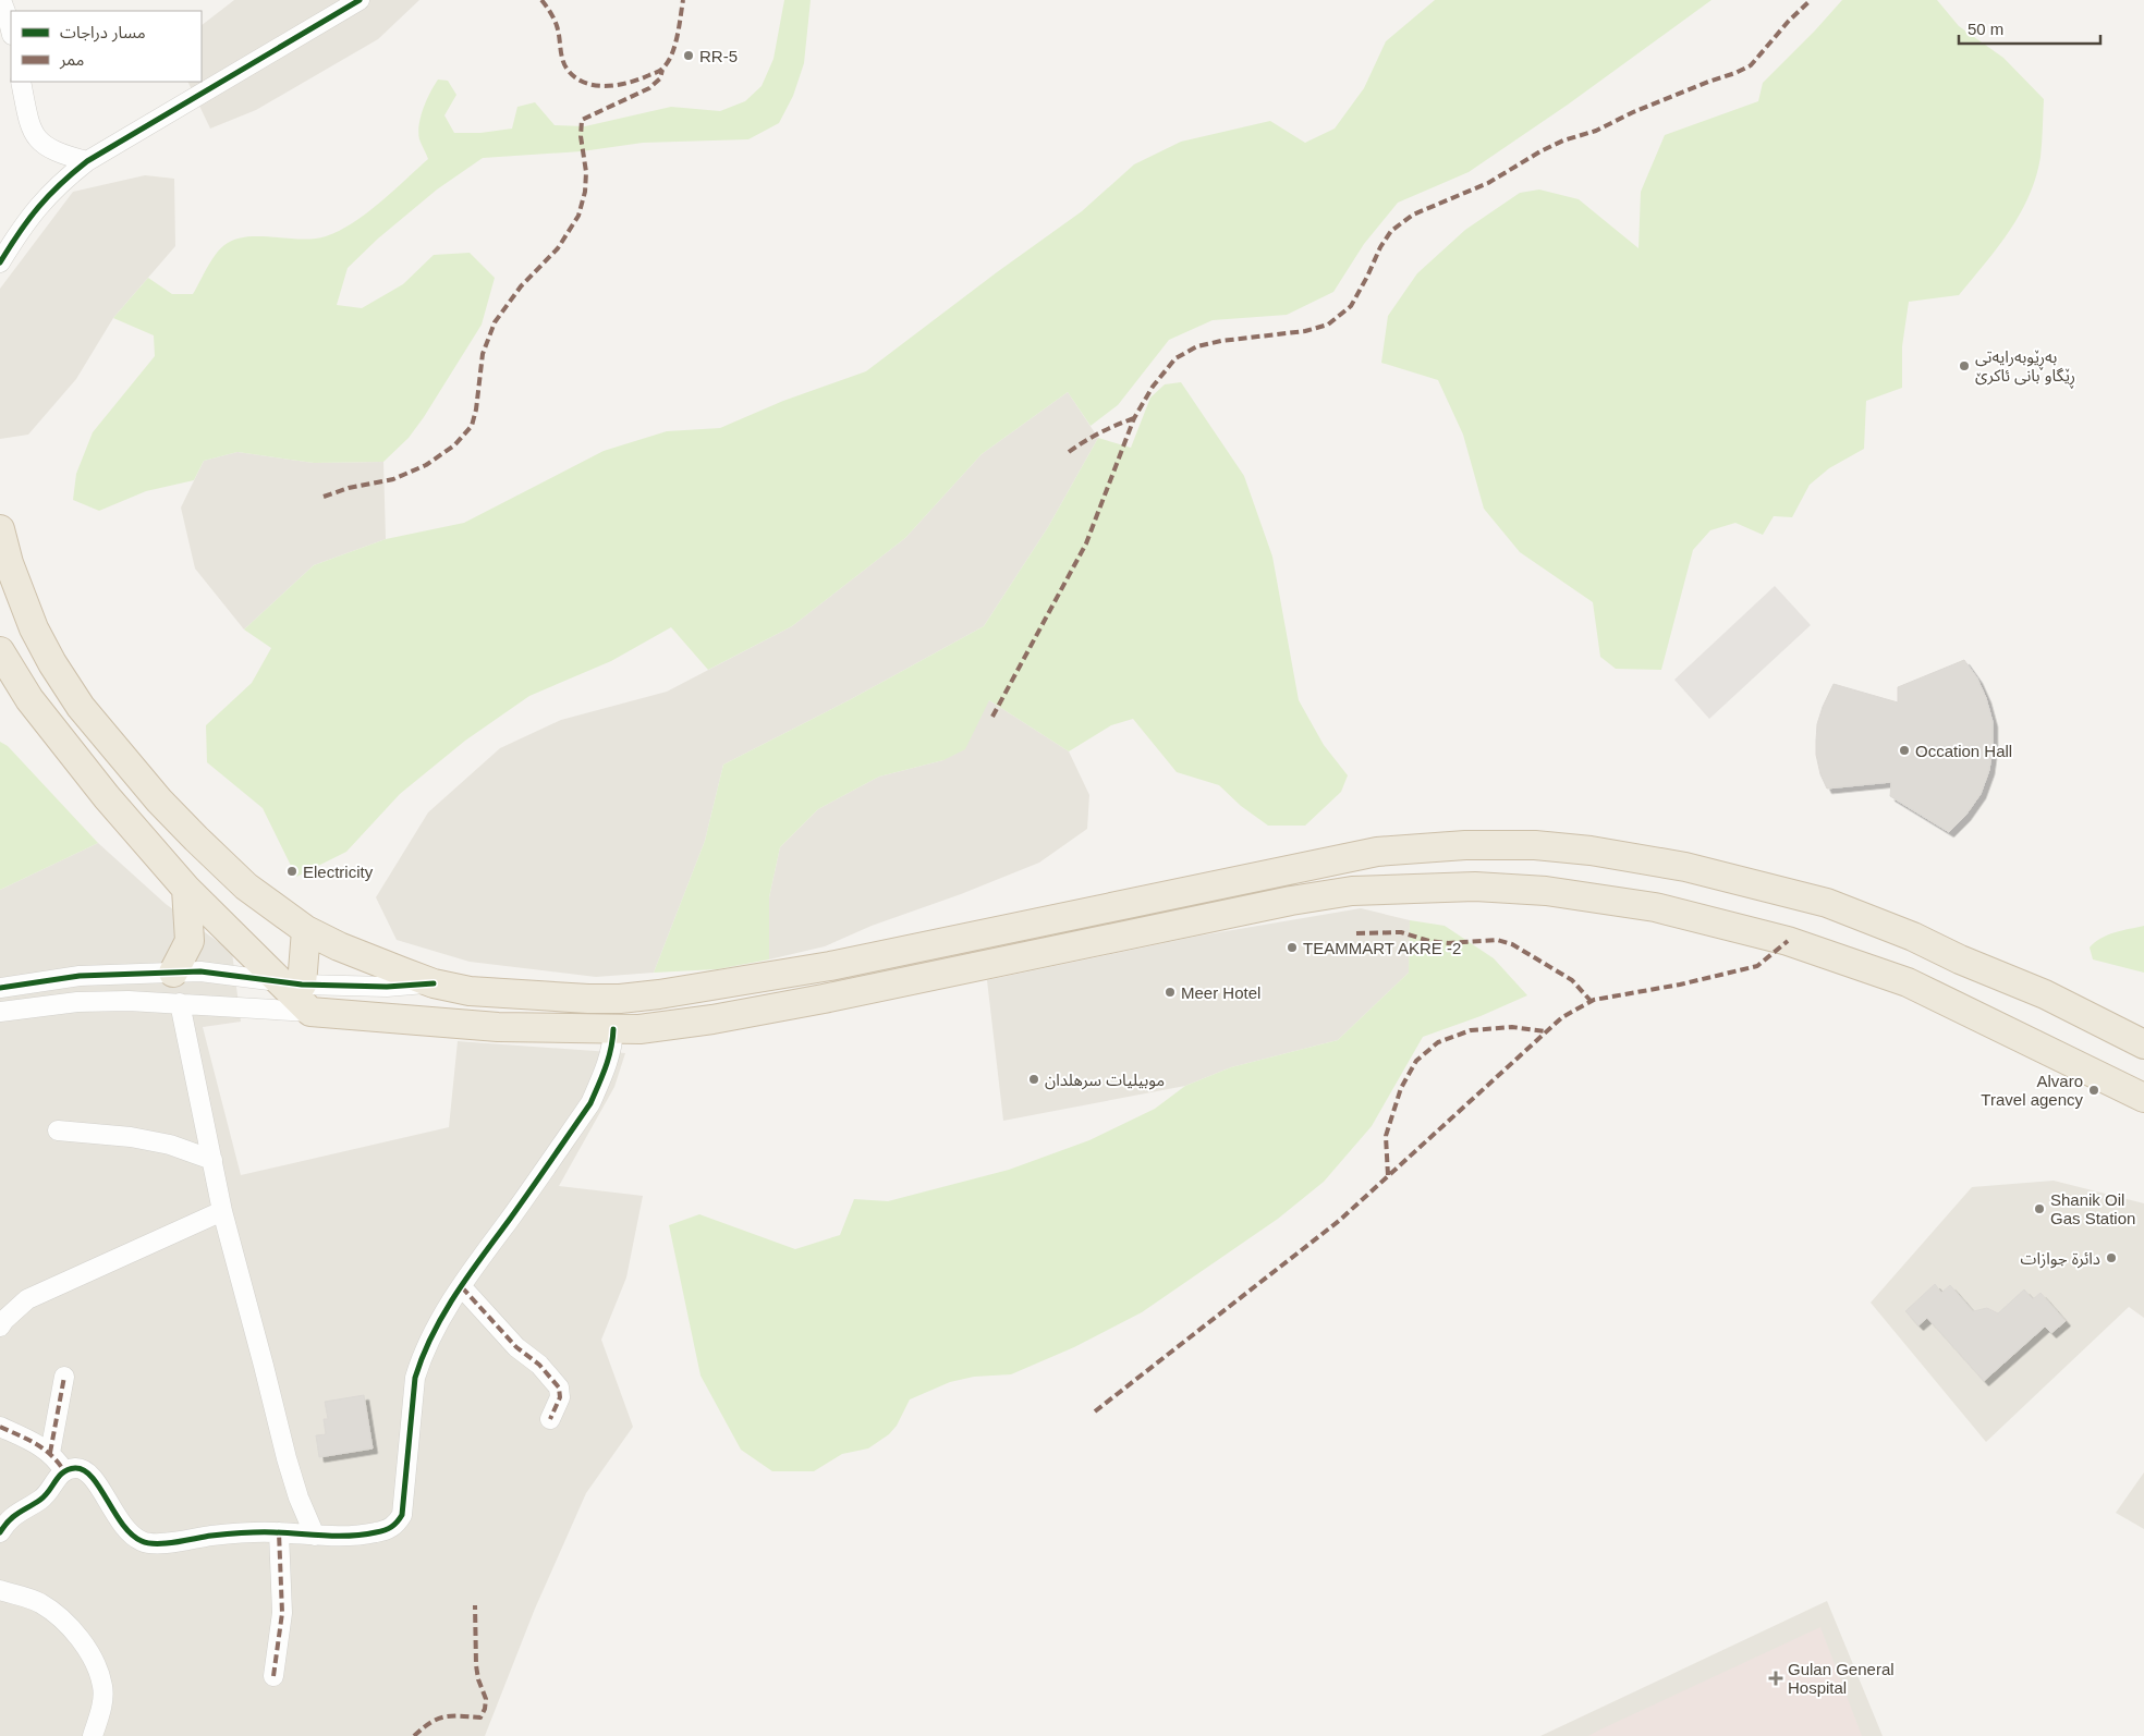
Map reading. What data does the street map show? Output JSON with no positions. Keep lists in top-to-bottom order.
{
  "places": {
    "other": [
      "RR-5",
      "بەڕێوبەرایەتی ڕێگاو بانی ئاکرێ",
      "Occation Hall",
      "Electricity",
      "TEAMMART AKRE -2",
      "Meer Hotel",
      "موبيليات سرهلدان",
      "Alvaro Travel agency",
      "Shanik Oil Gas Station",
      "دائرة جوازات"
    ],
    "health": ["Gulan General Hospital"]
  },
  "legend": ["مسار دراجات", "ممر"],
  "scale_bar": "50 m"
}
